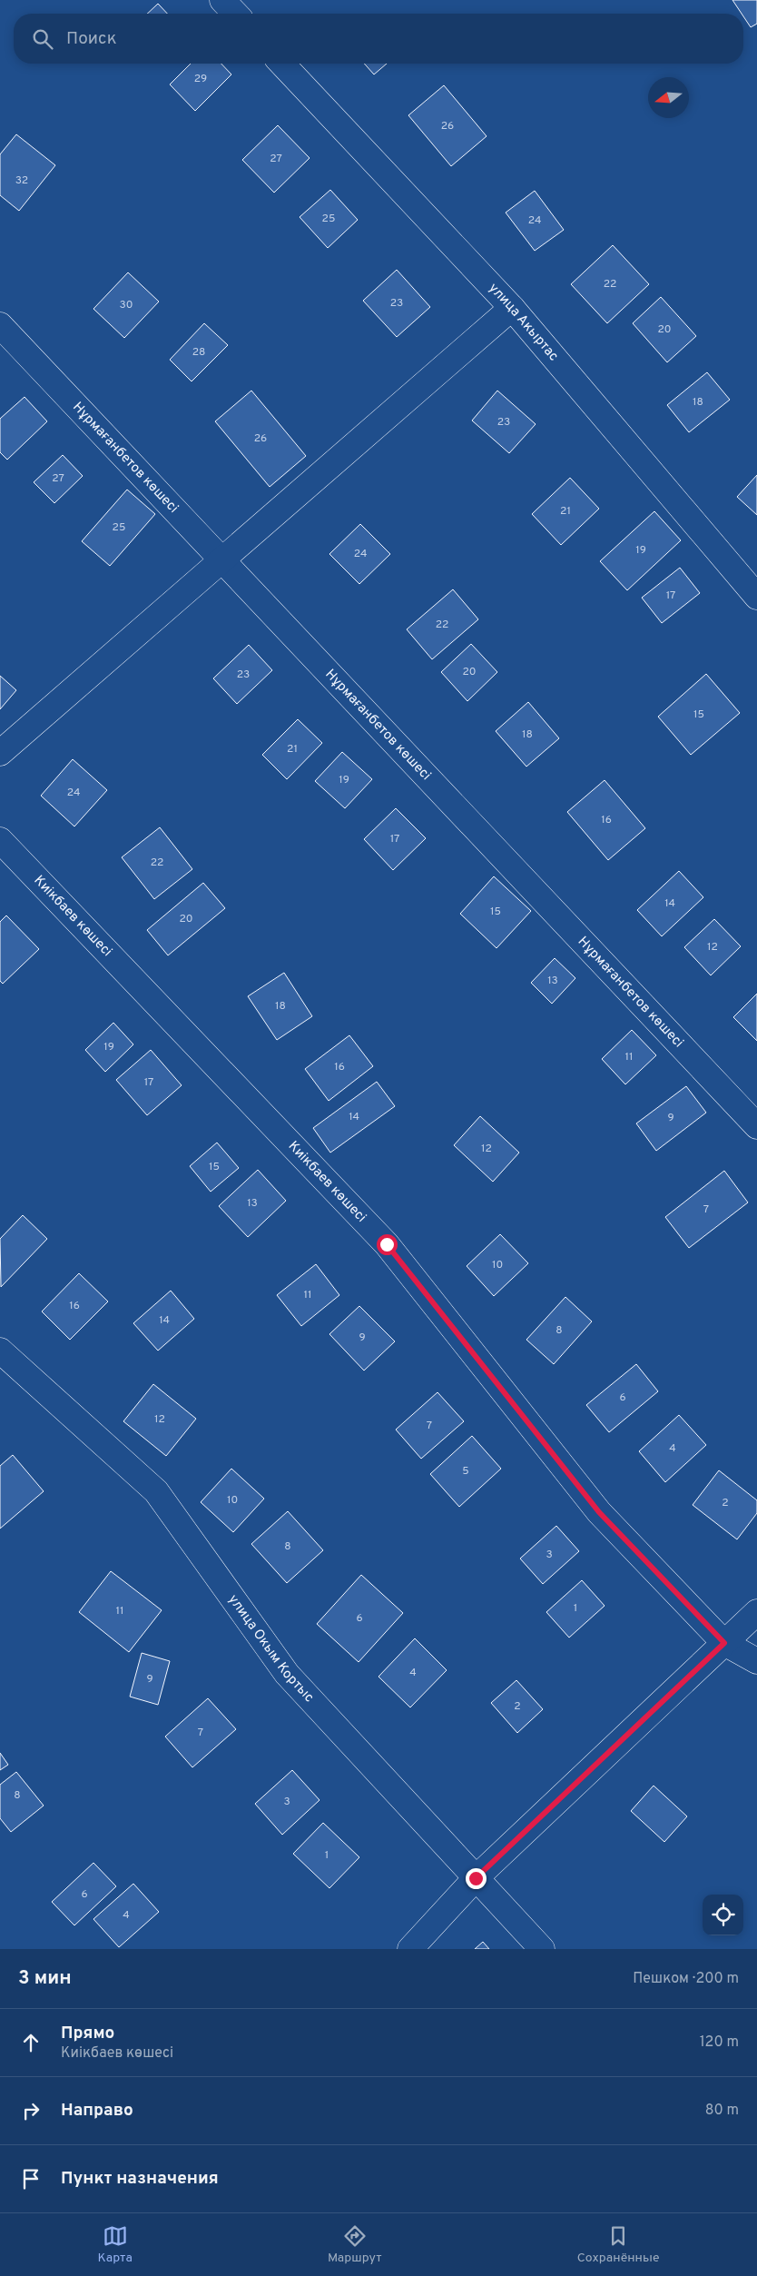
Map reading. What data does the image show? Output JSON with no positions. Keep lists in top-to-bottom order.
{
  "streets": {
    "street": [
      "улица Акыртас",
      "Нұрмағанбетов көшесі",
      "Киікбаев көшесі",
      "улица Окым Кортыс"
    ]
  },
  "house_numbers": [
    "29",
    "26",
    "27",
    "32",
    "25",
    "24",
    "22",
    "23",
    "30",
    "20",
    "28",
    "18",
    "23",
    "26",
    "27",
    "21",
    "25",
    "19",
    "24",
    "17",
    "22",
    "20",
    "23",
    "15",
    "18",
    "21",
    "19",
    "24",
    "16",
    "17",
    "22",
    "14",
    "15",
    "20",
    "12",
    "13",
    "18",
    "19",
    "11",
    "16",
    "17",
    "14",
    "9",
    "12",
    "15",
    "13",
    "7",
    "10",
    "11",
    "16",
    "14",
    "8",
    "9",
    "6",
    "12",
    "7",
    "4",
    "5",
    "10",
    "2",
    "8",
    "3",
    "1",
    "11",
    "6",
    "4",
    "9",
    "2",
    "7",
    "8",
    "3",
    "1",
    "6",
    "4"
  ],
  "north": "left",
  "page": {
    "search": "Поиск",
    "heading": ["3 мин", "Пешком · 200 m"],
    "list": [
      ["Прямо", "Киікбаев көшесі", "120 m"],
      ["Направо", "80 m"],
      "Пункт назначения"
    ],
    "nav": ["Карта", "Маршрут", "Сохранённые"]
  }
}
